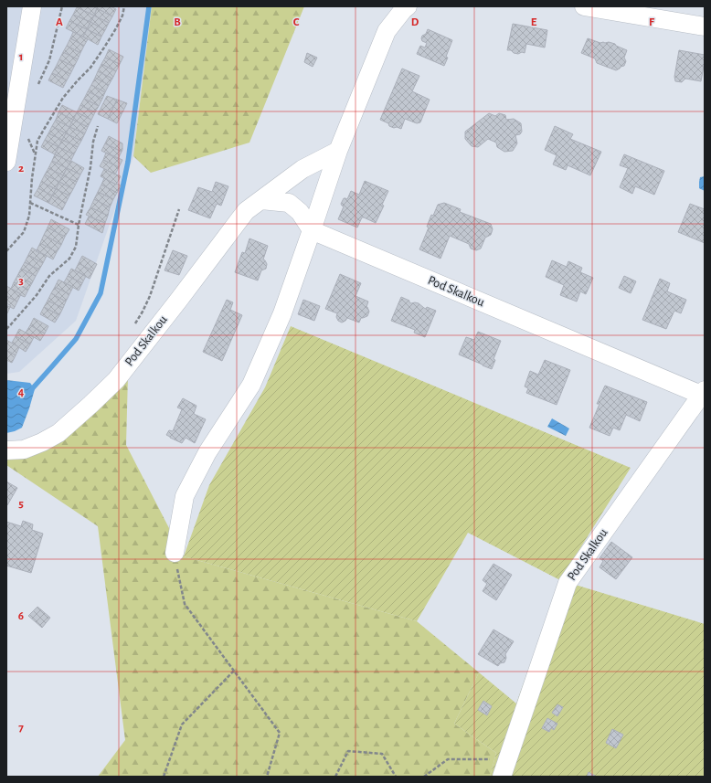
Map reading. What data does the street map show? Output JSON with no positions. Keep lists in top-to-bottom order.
{
  "streets": {
    "street": ["Pod Skalkou"]
  },
  "grid": {
    "columns": [
      "A",
      "B",
      "C",
      "D",
      "E",
      "F"
    ],
    "rows": [
      "1",
      "2",
      "3",
      "4",
      "5",
      "6",
      "7"
    ]
  }
}
